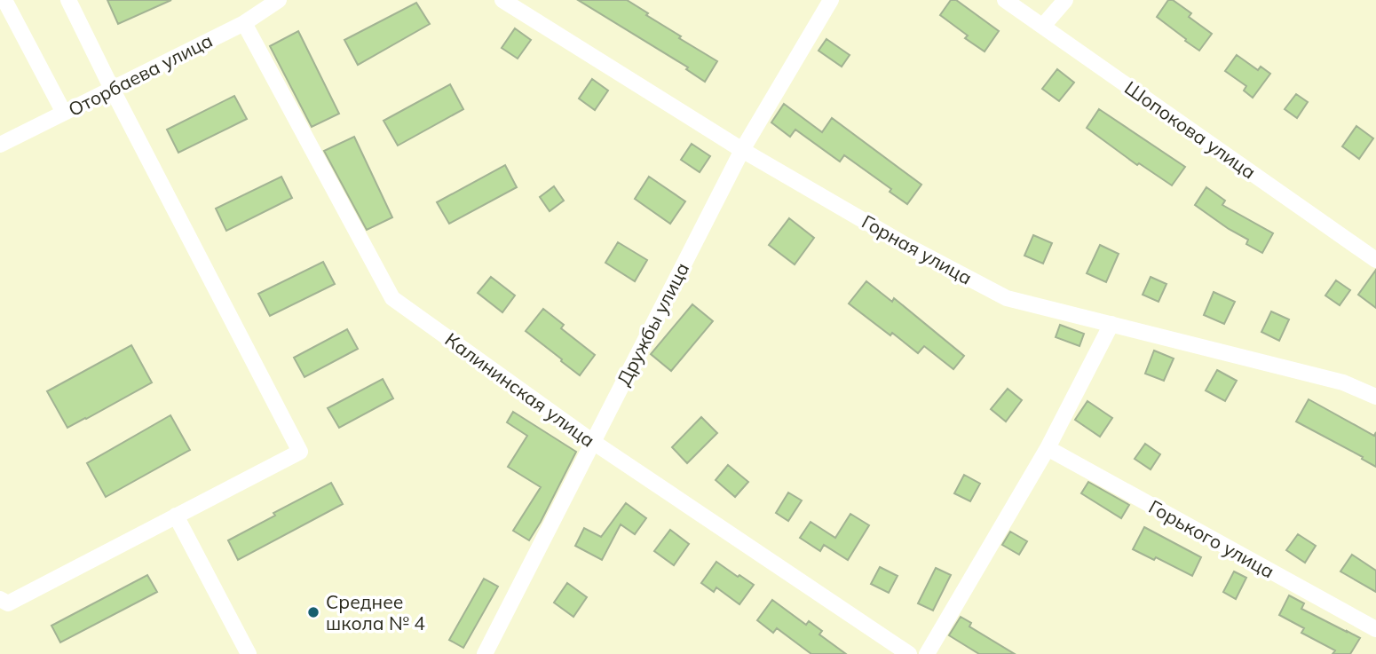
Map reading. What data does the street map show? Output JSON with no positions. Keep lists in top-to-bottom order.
{
  "streets": {
    "street": [
      "Оторбаева улица",
      "Шопокова улица",
      "Горная улица",
      "Дружбы улица",
      "Калининская улица",
      "Горького улица"
    ]
  },
  "crossings": [
    ["Оторбаева улица", "Калининская улица"],
    ["Горная улица", "Дружбы улица"],
    ["Дружбы улица", "Калининская улица"]
  ],
  "places": ["Среднее школа № 4"]
}
